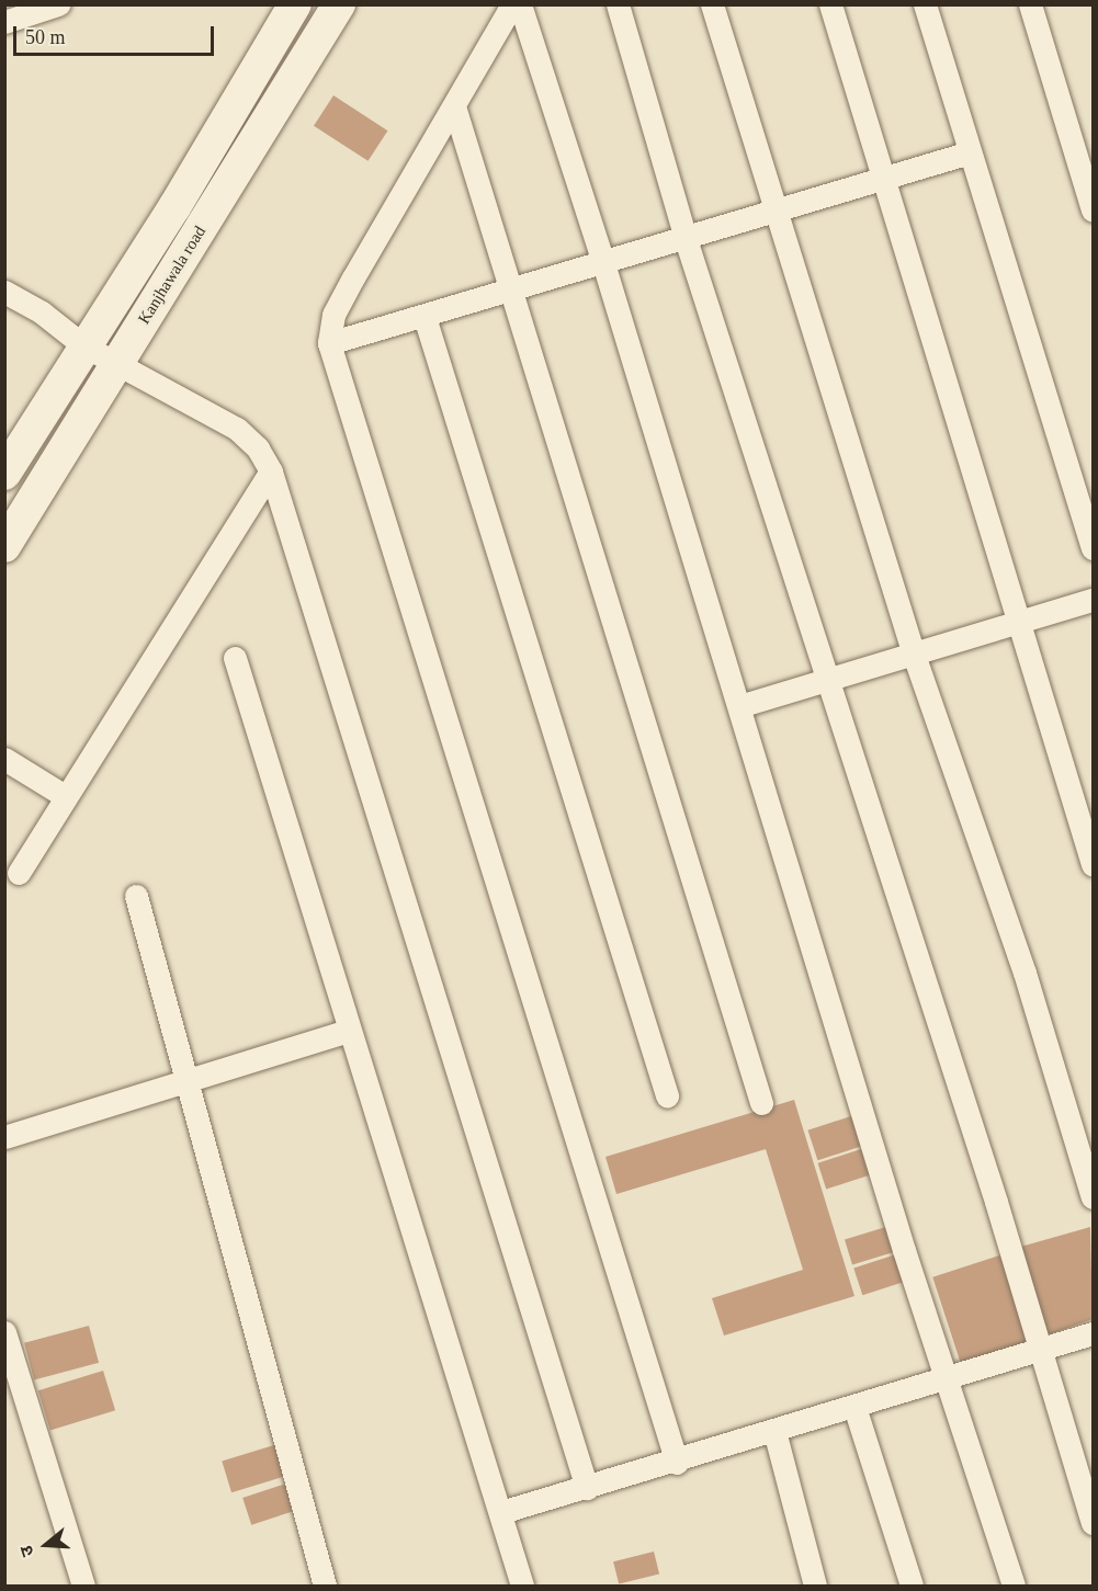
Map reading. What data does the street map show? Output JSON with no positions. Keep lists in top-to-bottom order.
{
  "streets": {
    "main road": ["Kanjhawala road"]
  },
  "scale_bar": "50 m",
  "north": "left"
}
